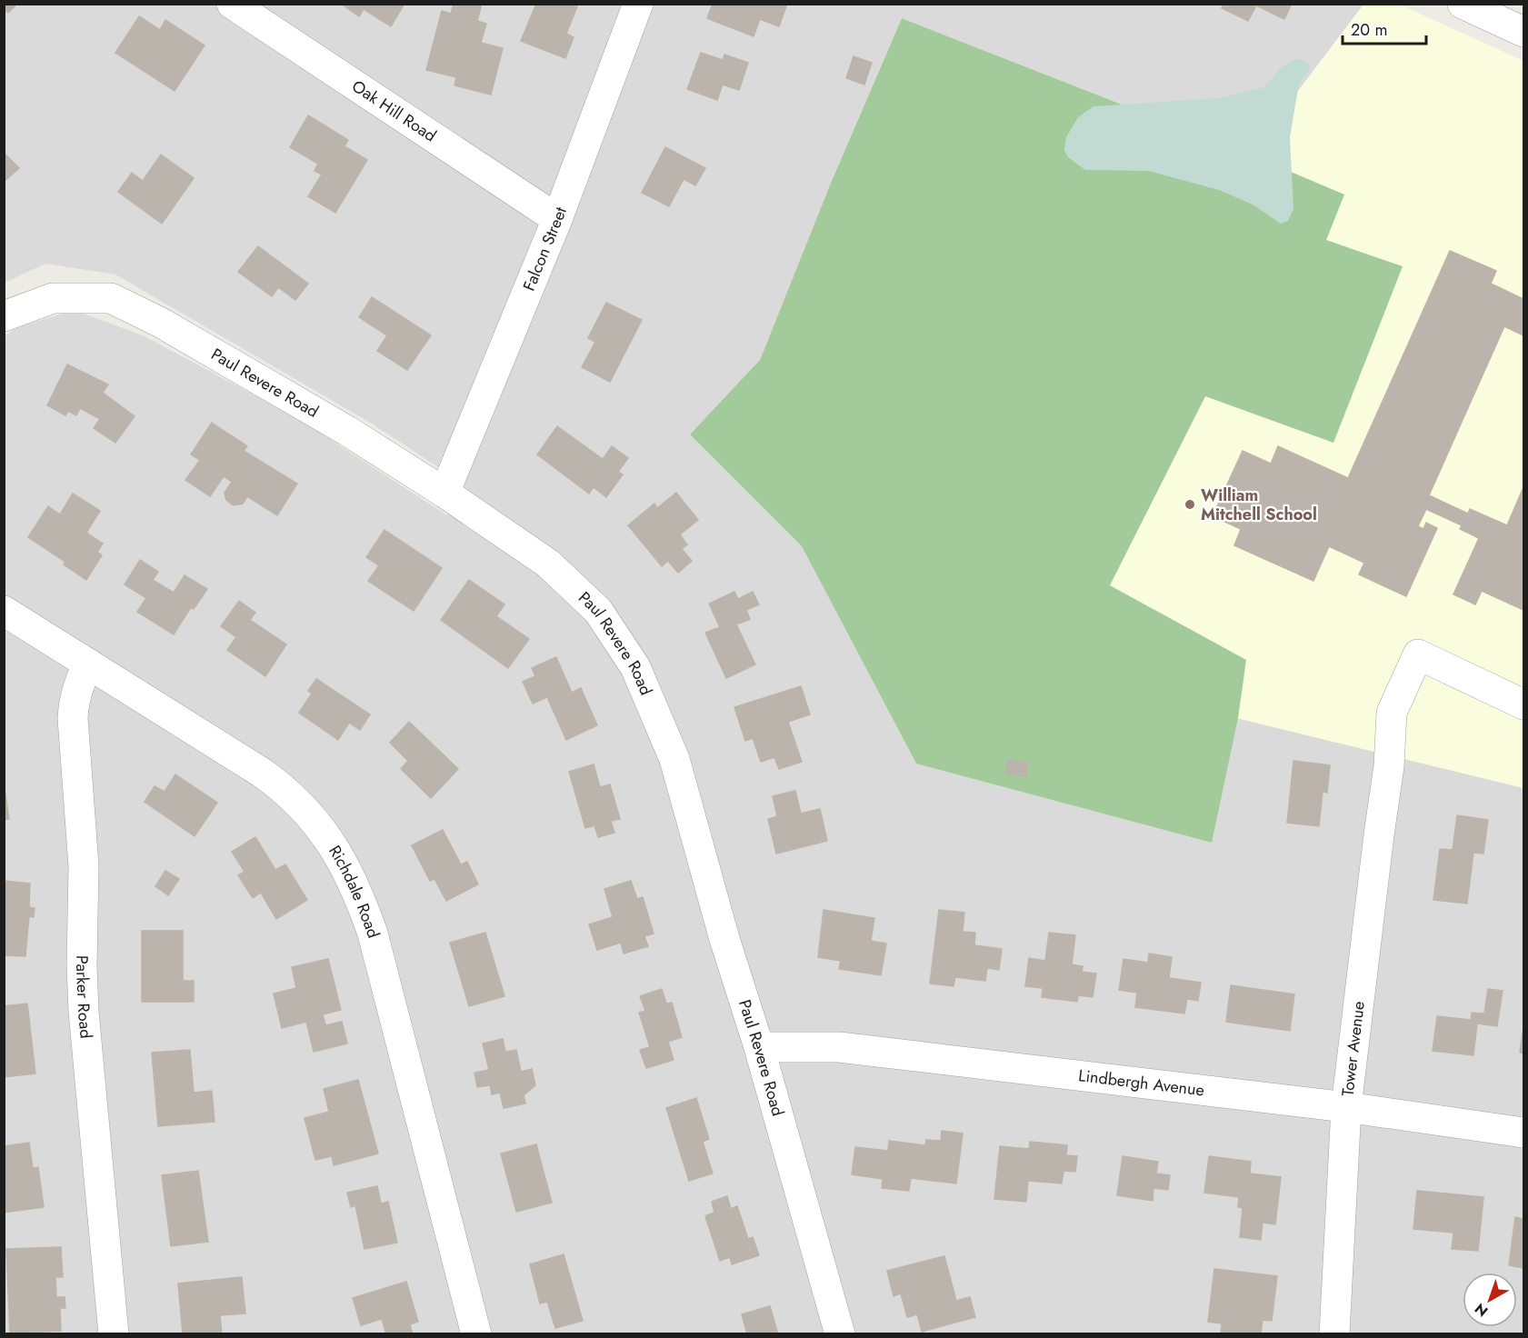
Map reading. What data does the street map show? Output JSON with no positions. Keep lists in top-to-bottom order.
{
  "streets": {
    "street": [
      "Oak Hill Road",
      "Falcon Street",
      "Paul Revere Road",
      "Richdale Road",
      "Parker Road",
      "Tower Avenue",
      "Lindbergh Avenue"
    ]
  },
  "crossings": [
    ["Oak Hill Road", "Falcon Street"],
    ["Falcon Street", "Paul Revere Road"],
    ["Paul Revere Road", "Lindbergh Avenue"],
    ["Richdale Road", "Parker Road"],
    ["Tower Avenue", "Lindbergh Avenue"]
  ],
  "places": ["William Mitchell School"],
  "scale_bar": "20 m",
  "north": "bottom left"
}
